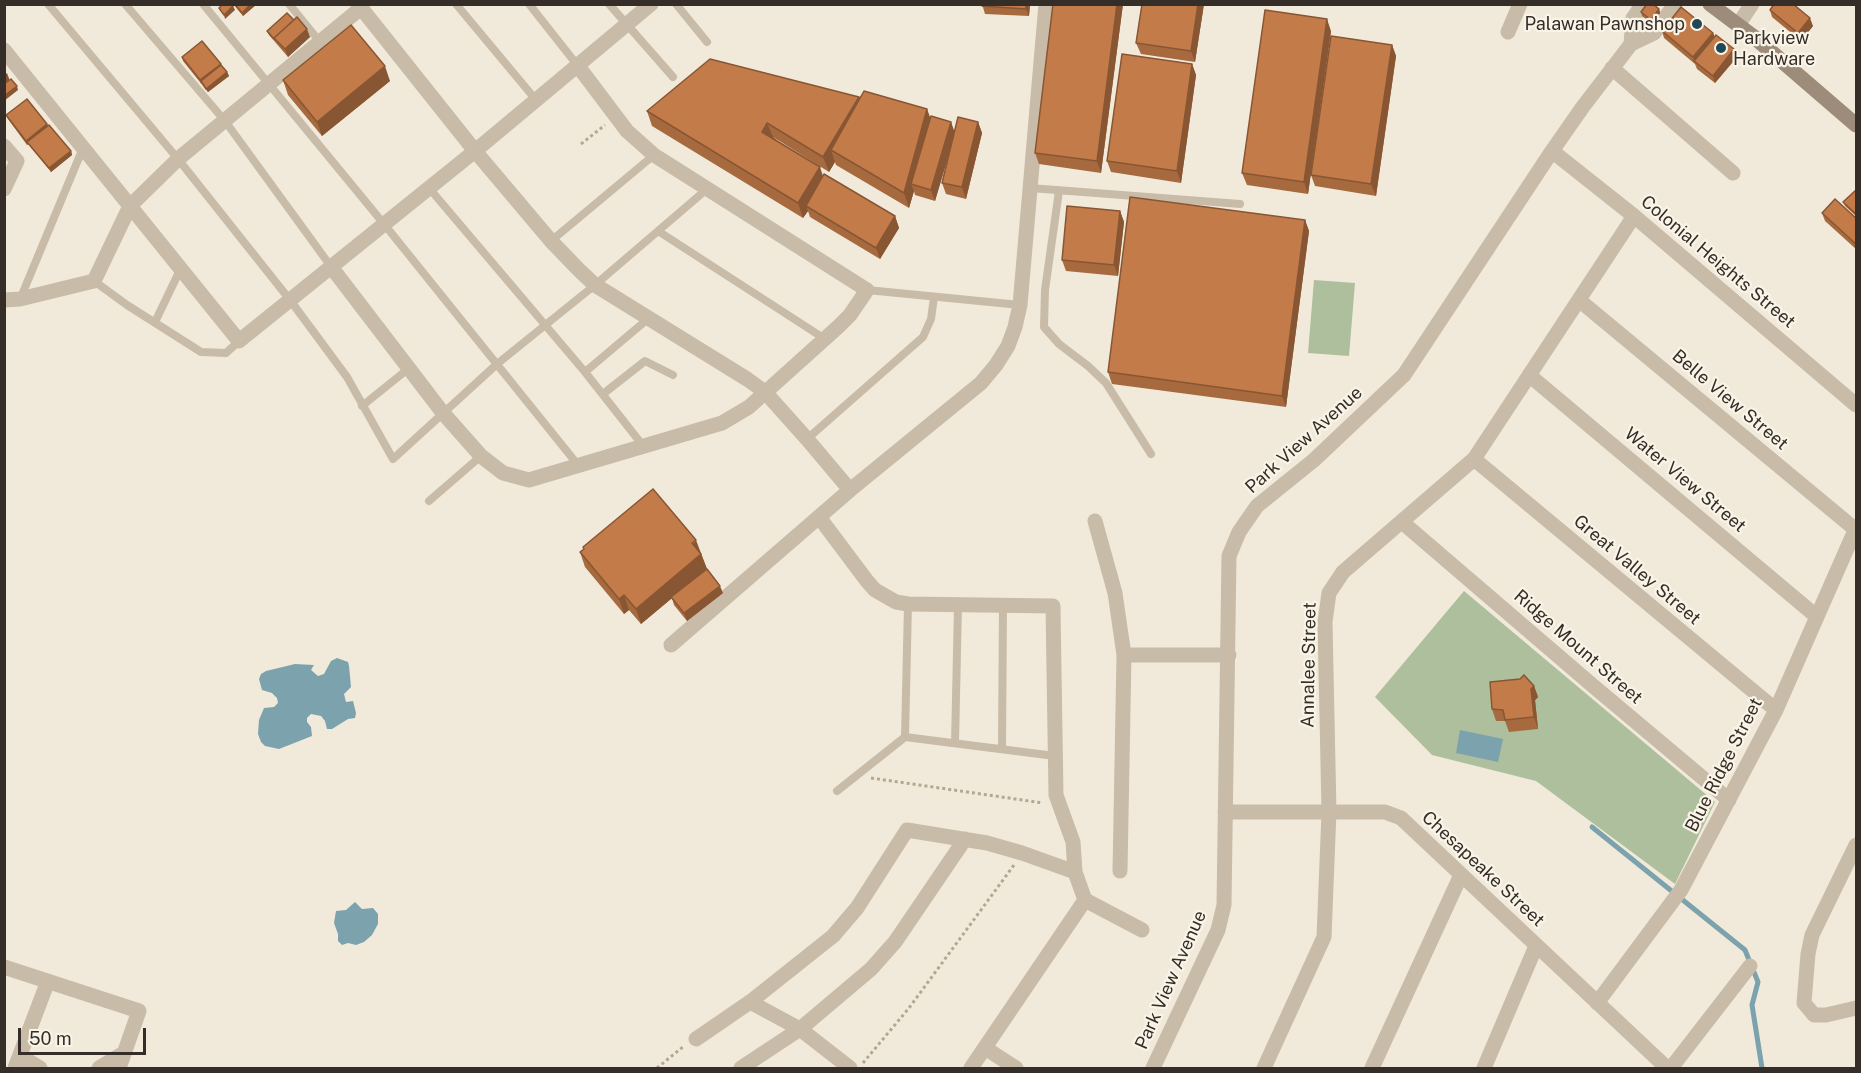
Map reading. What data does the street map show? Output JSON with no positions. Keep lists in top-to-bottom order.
{
  "streets": {
    "street": [
      "Colonial Heights Street",
      "Belle View Street",
      "Park View Avenue",
      "Water View Street",
      "Great Valley Street",
      "Ridge Mount Street",
      "Annalee Street",
      "Blue Ridge Street",
      "Chesapeake Street"
    ]
  },
  "crossings": [
    ["Colonial Heights Street", "Park View Avenue"],
    ["Colonial Heights Street", "Annalee Street"],
    ["Belle View Street", "Annalee Street"],
    ["Belle View Street", "Blue Ridge Street"],
    ["Park View Avenue", "Chesapeake Street"],
    ["Water View Street", "Annalee Street"],
    ["Water View Street", "Blue Ridge Street"],
    ["Great Valley Street", "Annalee Street"],
    ["Great Valley Street", "Blue Ridge Street"],
    ["Ridge Mount Street", "Annalee Street"],
    ["Ridge Mount Street", "Blue Ridge Street"],
    ["Annalee Street", "Chesapeake Street"],
    ["Blue Ridge Street", "Chesapeake Street"]
  ],
  "places": ["Palawan Pawnshop", "Parkview Hardware"],
  "scale_bar": "50 m"
}
